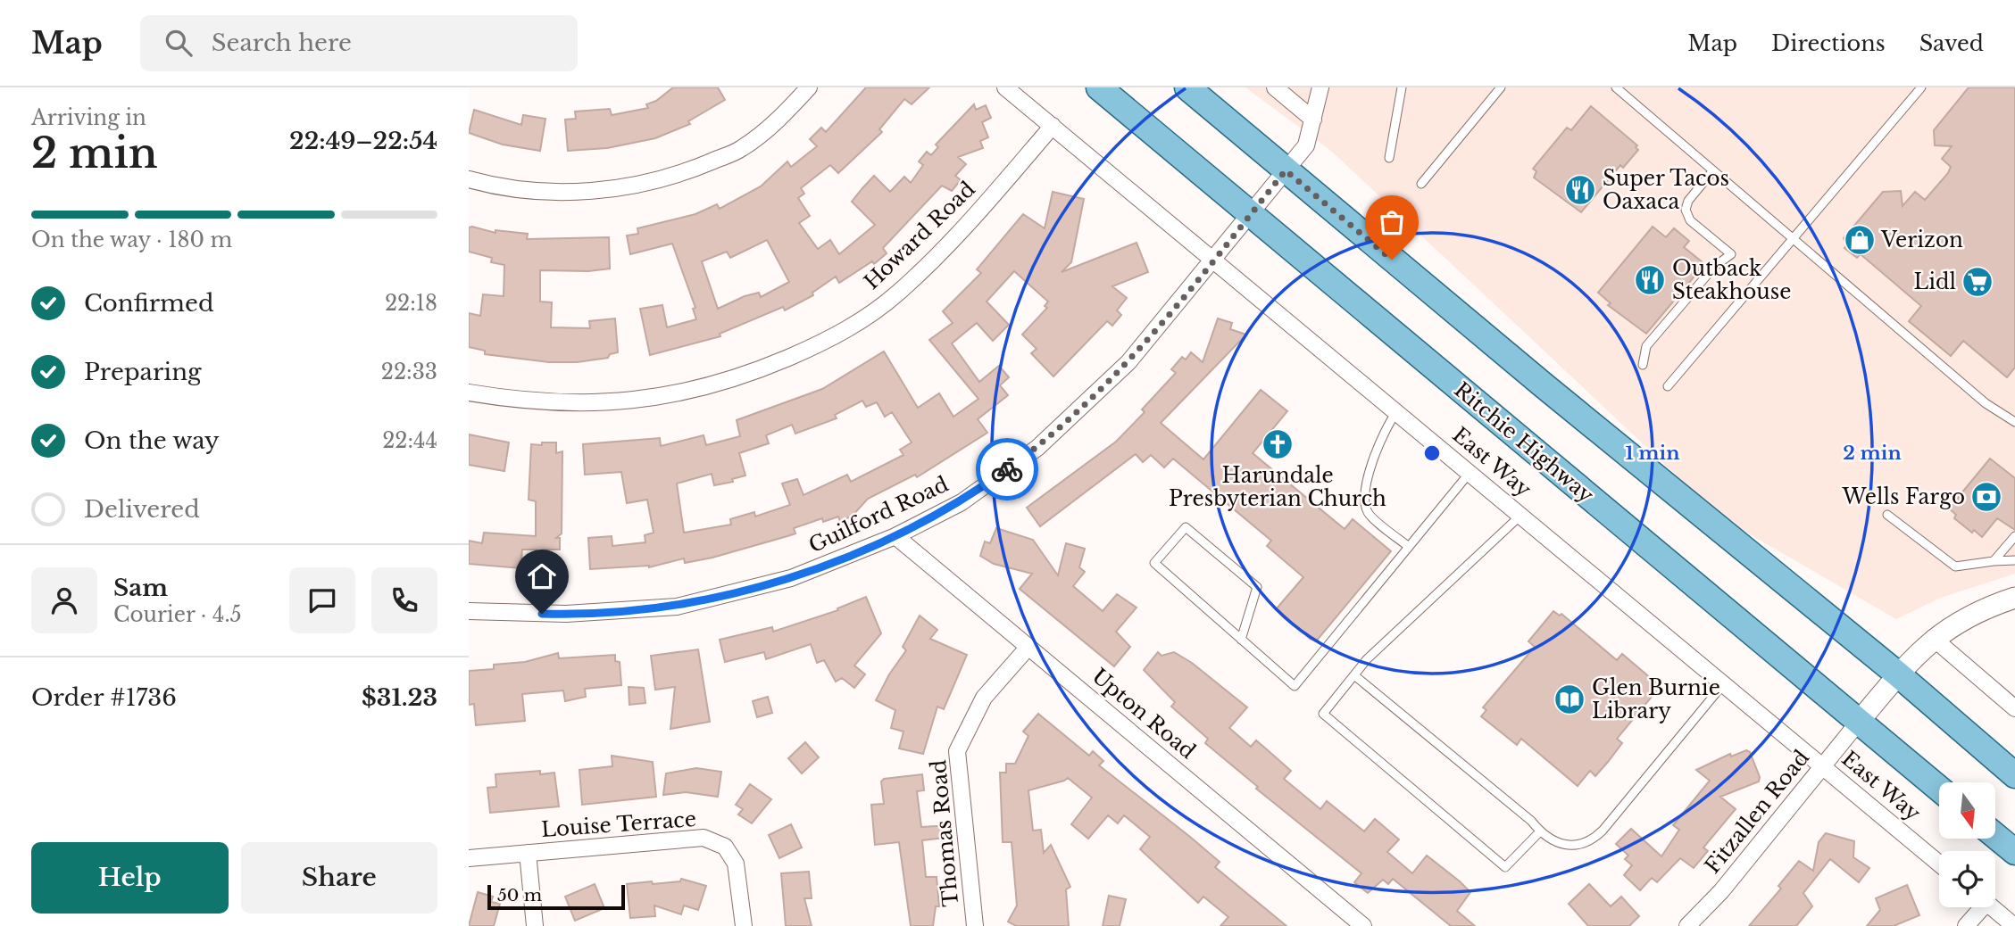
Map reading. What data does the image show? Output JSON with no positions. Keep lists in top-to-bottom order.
{
  "streets": {
    "main road": ["Ritchie Highway"],
    "street": [
      "Howard Road",
      "East Way",
      "Guilford Road",
      "Upton Road",
      "Fitzallen Road",
      "Louise Terrace",
      "Thomas Road"
    ]
  },
  "crossings": [
    ["Howard Road", "East Way"],
    ["Ritchie Highway", "Guilford Road"],
    ["Ritchie Highway", "Fitzallen Road"],
    ["East Way", "Guilford Road"],
    ["East Way", "Fitzallen Road"],
    ["Guilford Road", "Upton Road"],
    ["Upton Road", "Thomas Road"]
  ],
  "places": {
    "restaurant": ["Super Tacos Oaxaca", "Outback Steakhouse"],
    "shop": ["Verizon"],
    "supermarket": ["Lidl"],
    "church": ["Harundale Presbyterian Church"],
    "bank": ["Wells Fargo"],
    "library": ["Glen Burnie Library"]
  },
  "scale_bar": "50 m",
  "north": "bottom",
  "page": {
    "header": "Map",
    "search": "Search here",
    "nav": ["Map", "Directions", "Saved"],
    "heading": ["2 min", "Arriving in", "22:49–22:54"],
    "panel": [
      "Sam",
      "Courier · 4.5",
      "Order #1736",
      "$31.23"
    ],
    "bar": "On the way · 180 m",
    "list": [
      ["Confirmed", "22:18"],
      ["Preparing", "22:33"],
      ["On the way", "22:44"],
      "Delivered"
    ],
    "buttons": ["Help", "Share"],
    "scale": "50 m"
  },
  "rings": ["1 min", "2 min"]
}
